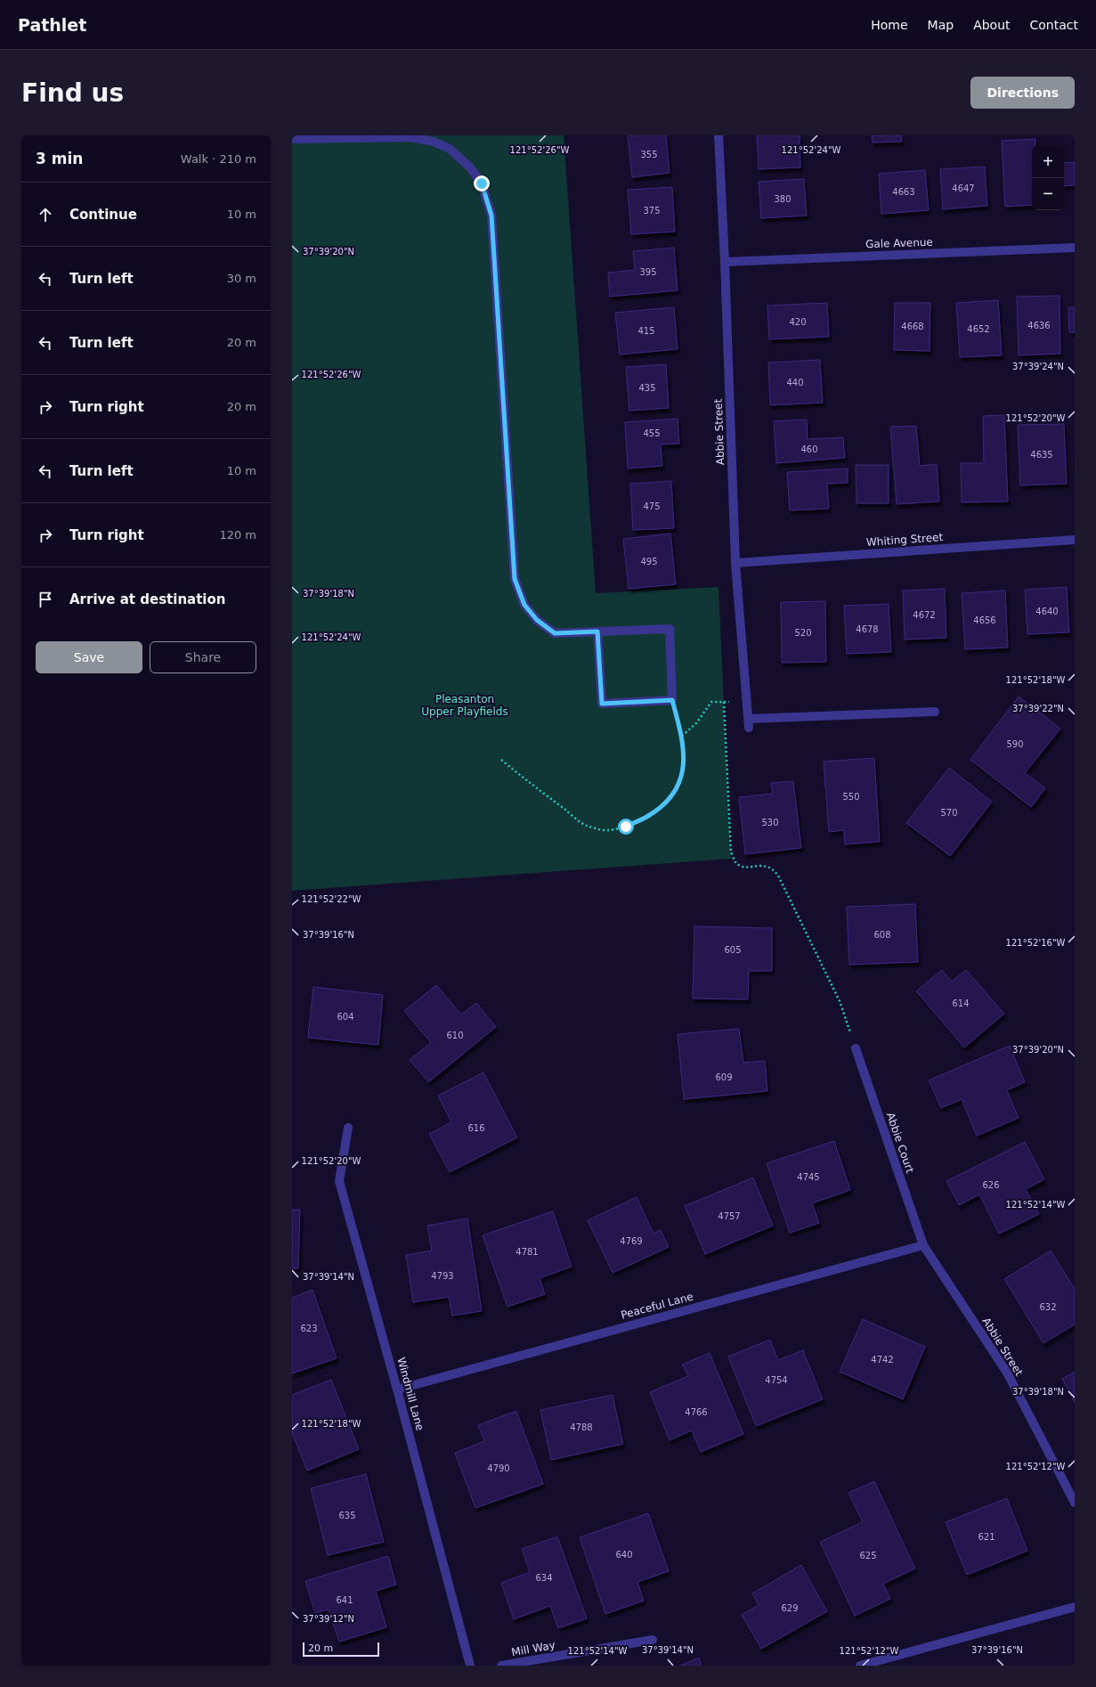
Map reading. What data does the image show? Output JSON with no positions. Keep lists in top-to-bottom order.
{
  "streets": {
    "street": [
      "Gale Avenue",
      "Abbie Street",
      "Whiting Street",
      "Abbie Court",
      "Peaceful Lane",
      "Windmill Lane",
      "Mill Way"
    ]
  },
  "crossings": [
    ["Gale Avenue", "Abbie Street"],
    ["Abbie Street", "Whiting Street"],
    ["Abbie Street", "Abbie Court"],
    ["Abbie Street", "Peaceful Lane"],
    ["Abbie Court", "Peaceful Lane"],
    ["Peaceful Lane", "Windmill Lane"]
  ],
  "parks": ["Pleasanton Upper Playfields"],
  "house_numbers": [
    "355",
    "4647",
    "4663",
    "380",
    "375",
    "395",
    "420",
    "4636",
    "4668",
    "4652",
    "415",
    "440",
    "435",
    "455",
    "460",
    "4635",
    "475",
    "495",
    "4640",
    "4672",
    "4656",
    "4678",
    "520",
    "590",
    "550",
    "570",
    "530",
    "608",
    "605",
    "614",
    "604",
    "610",
    "609",
    "616",
    "4745",
    "626",
    "4757",
    "4769",
    "4781",
    "4793",
    "632",
    "623",
    "4742",
    "4754",
    "4766",
    "4788",
    "4790",
    "635",
    "621",
    "640",
    "625",
    "634",
    "641",
    "629"
  ],
  "scale_bar": "20 m",
  "page": {
    "header": "Pathlet",
    "nav": [
      "Home",
      "Map",
      "About",
      "Contact"
    ],
    "buttons": [
      "Directions",
      ["Save", "Share"]
    ],
    "title": "Find us",
    "heading": ["3 min", "Walk · 210 m"],
    "map_buttons": ["+", "−"],
    "list": [
      ["Continue", "10 m"],
      ["Turn left", "30 m"],
      ["Turn left", "20 m"],
      ["Turn right", "20 m"],
      ["Turn left", "10 m"],
      ["Turn right", "120 m"],
      "Arrive at destination"
    ],
    "scale": "20 m"
  },
  "coordinates": [
    "121°52'26\"W",
    "121°52'24\"W",
    "37°39'20\"N",
    "37°39'24\"N",
    "121°52'20\"W",
    "37°39'18\"N",
    "121°52'18\"W",
    "37°39'22\"N",
    "121°52'22\"W",
    "37°39'16\"N",
    "121°52'16\"W",
    "121°52'14\"W",
    "37°39'14\"N",
    "121°52'12\"W",
    "37°39'12\"N"
  ]
}
